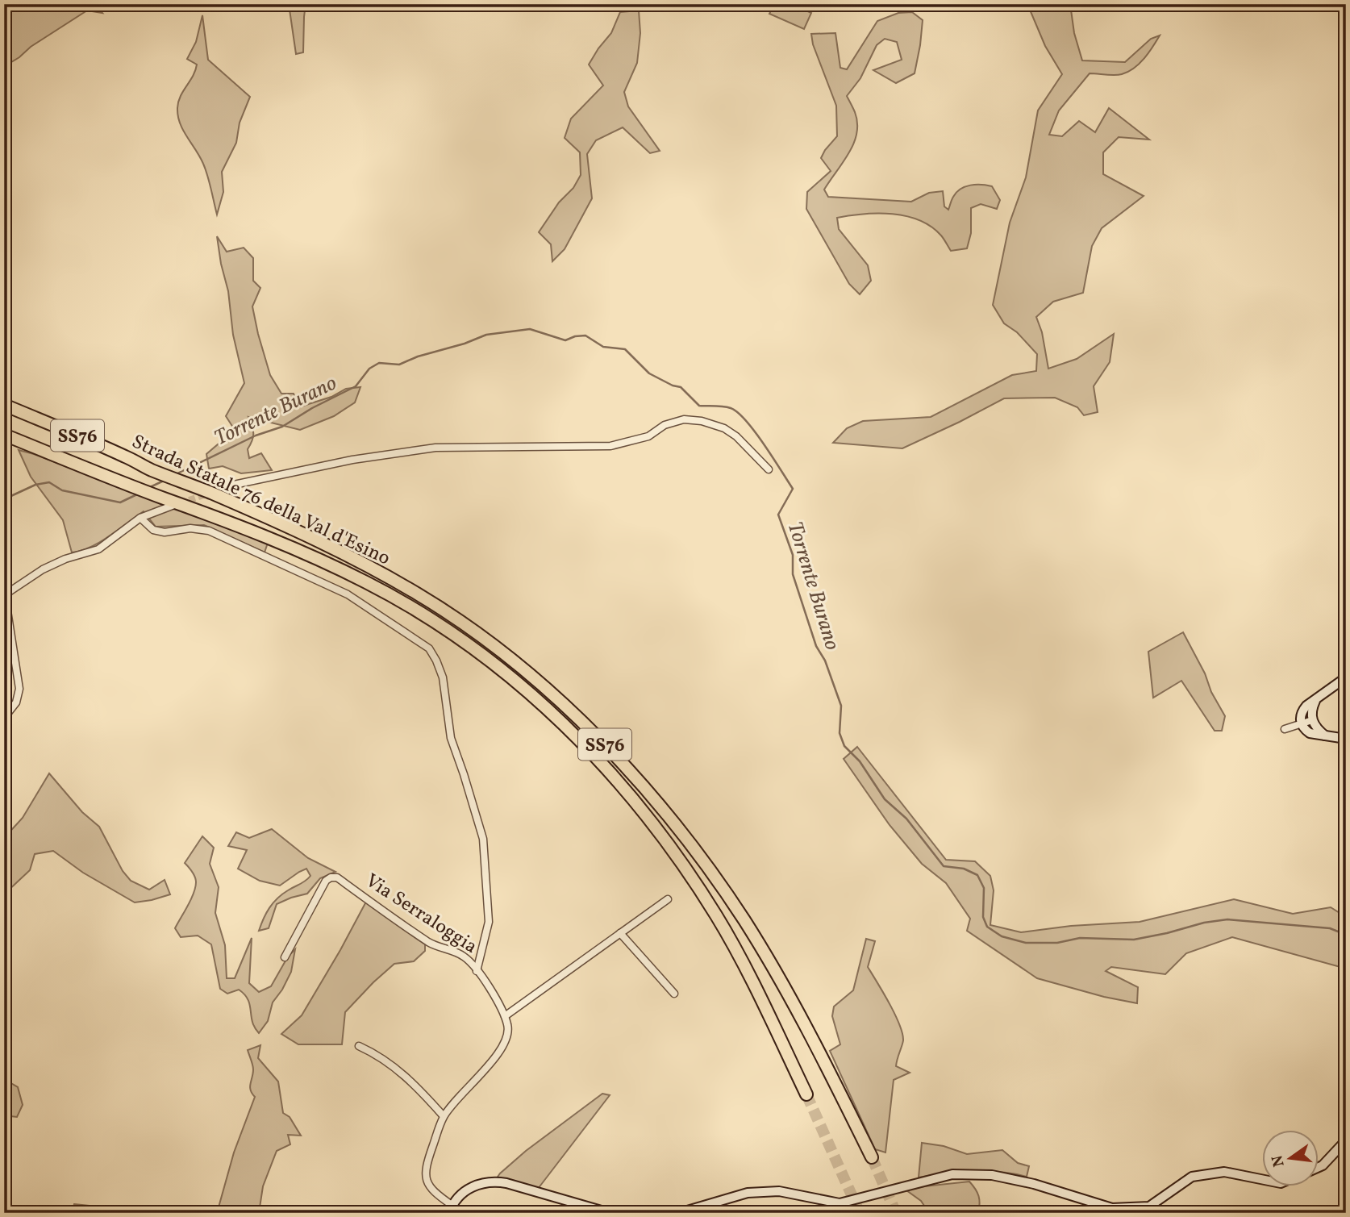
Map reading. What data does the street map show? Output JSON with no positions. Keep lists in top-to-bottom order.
{
  "streets": {
    "highway": ["SS76", "Strada Statale 76 della Val d'Esino"],
    "main road": ["Via Serraloggia"]
  },
  "water": ["Torrente Burano"],
  "north": "left"
}
